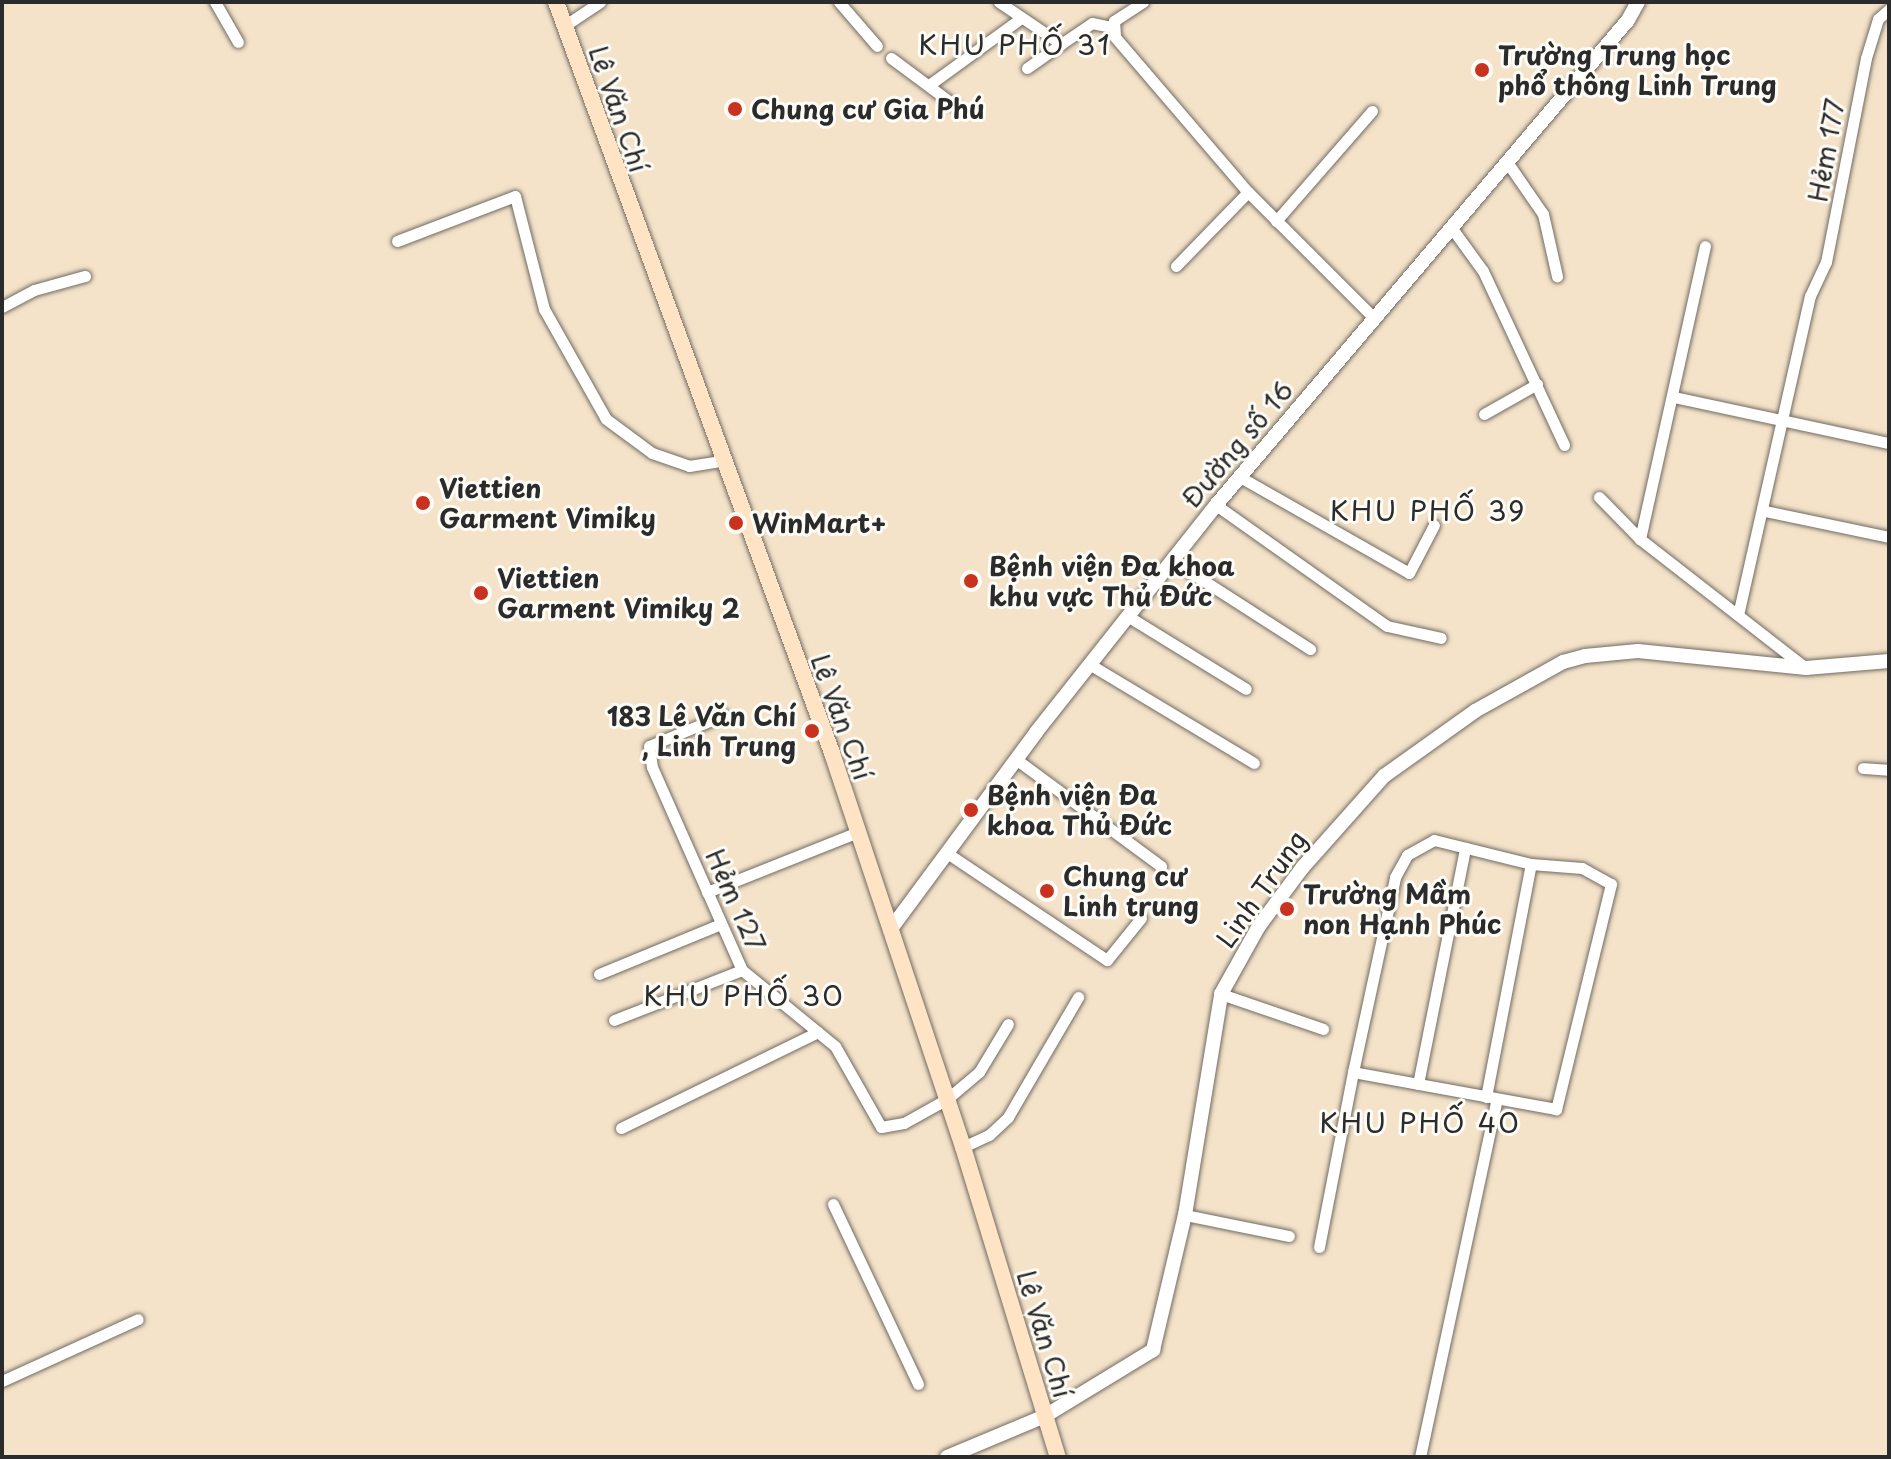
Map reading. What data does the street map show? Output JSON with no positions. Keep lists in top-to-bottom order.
{
  "streets": {
    "main road": ["Lê Văn Chí"],
    "street": [
      "Hẻm 177",
      "Đường số 16",
      "Linh Trung",
      "Hẻm 127"
    ]
  },
  "crossings": [
    ["Lê Văn Chí", "Đường số 16"],
    ["Lê Văn Chí", "Linh Trung"],
    ["Lê Văn Chí", "Hẻm 127"]
  ],
  "districts": [
    "KHU PHỐ 31",
    "KHU PHỐ 39",
    "KHU PHỐ 30",
    "KHU PHỐ 40"
  ],
  "places": [
    "Trường Trung học phổ thông Linh Trung",
    "Chung cư Gia Phú",
    "Viettien Garment Vimiky",
    "WinMart+",
    "Bệnh viện Đa khoa khu vực Thủ Đức",
    "Viettien Garment Vimiky 2",
    "183 Lê Văn Chí , Linh Trung",
    "Bệnh viện Đa khoa Thủ Đức",
    "Chung cư Linh trung",
    "Trường Mầm non Hạnh Phúc"
  ]
}
